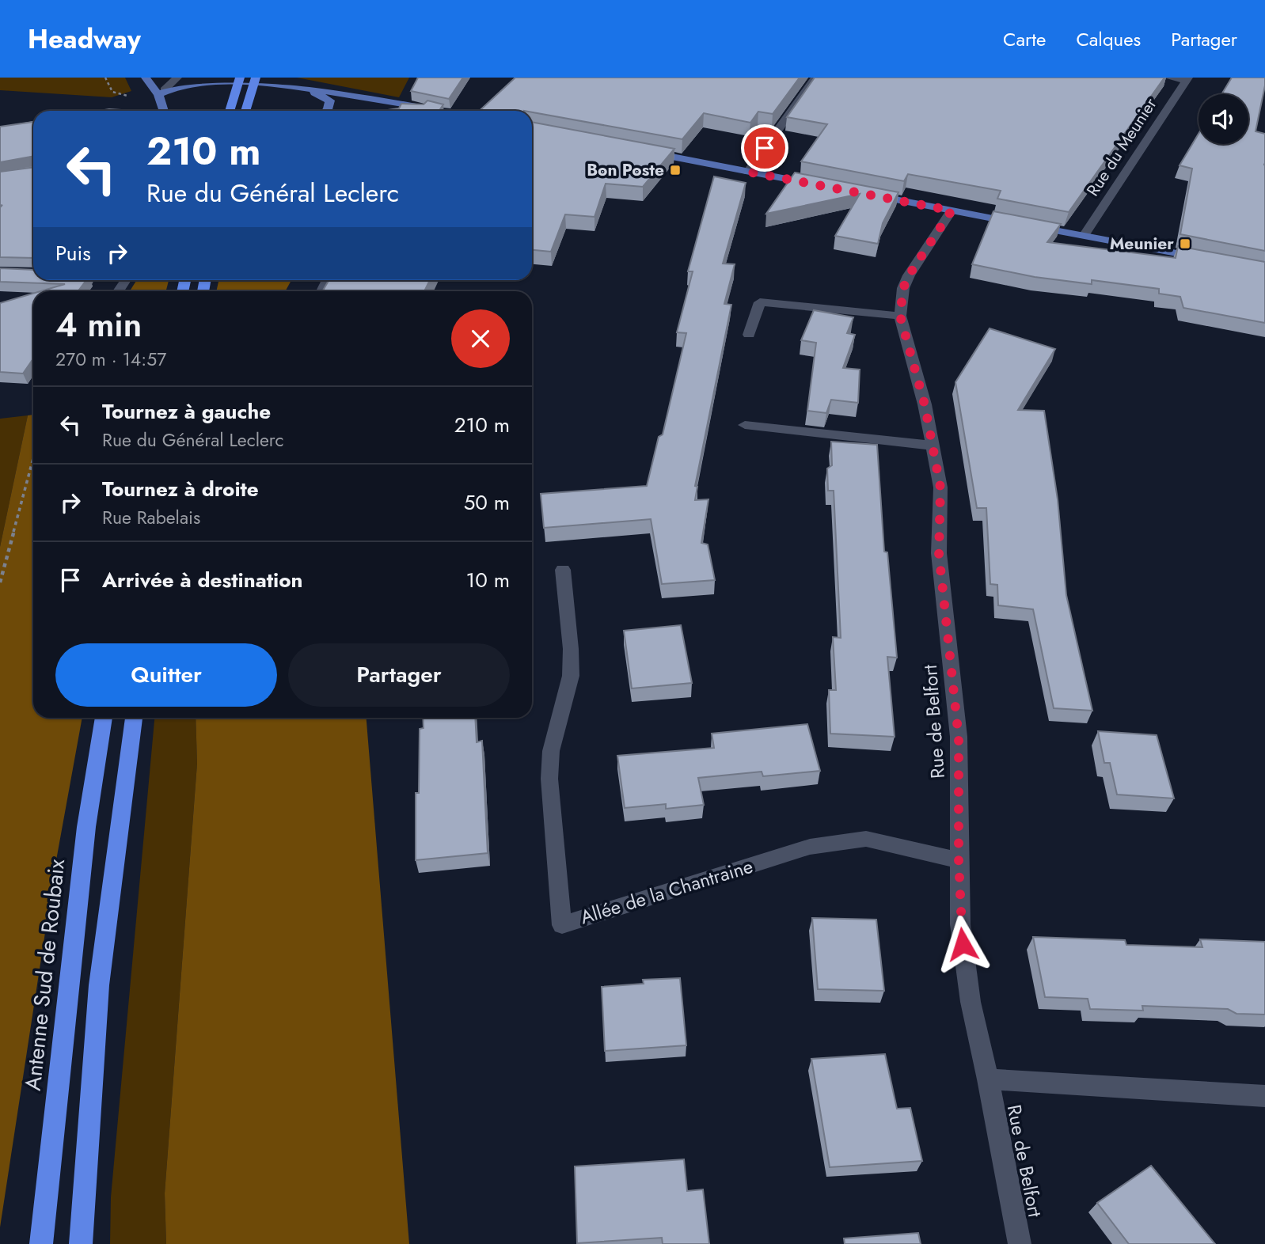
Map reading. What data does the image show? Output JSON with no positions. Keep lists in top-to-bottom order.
{
  "streets": {
    "highway": ["Antenne Sud de Roubaix"],
    "street": ["Rue du Meunier", "Rue de Belfort", "Allée de la Chantraine"]
  },
  "crossings": [
    ["Rue de Belfort", "Allée de la Chantraine"]
  ],
  "places": {
    "transit": ["Bon Poste", "Meunier"]
  },
  "page": {
    "header": "Headway",
    "nav": ["Carte", "Calques", "Partager"],
    "turn": ["210 m", "Rue du Général Leclerc"],
    "then": "Puis",
    "heading": ["4 min", "270 m · 14:57"],
    "list": [
      {
        "name": "Tournez à gauche",
        "note": "Rue du Général Leclerc",
        "value": "210 m"
      },
      {
        "name": "Tournez à droite",
        "note": "Rue Rabelais",
        "value": "50 m"
      },
      {
        "name": "Arrivée à destination",
        "value": "10 m"
      }
    ],
    "buttons": ["Quitter", "Partager"]
  }
}
